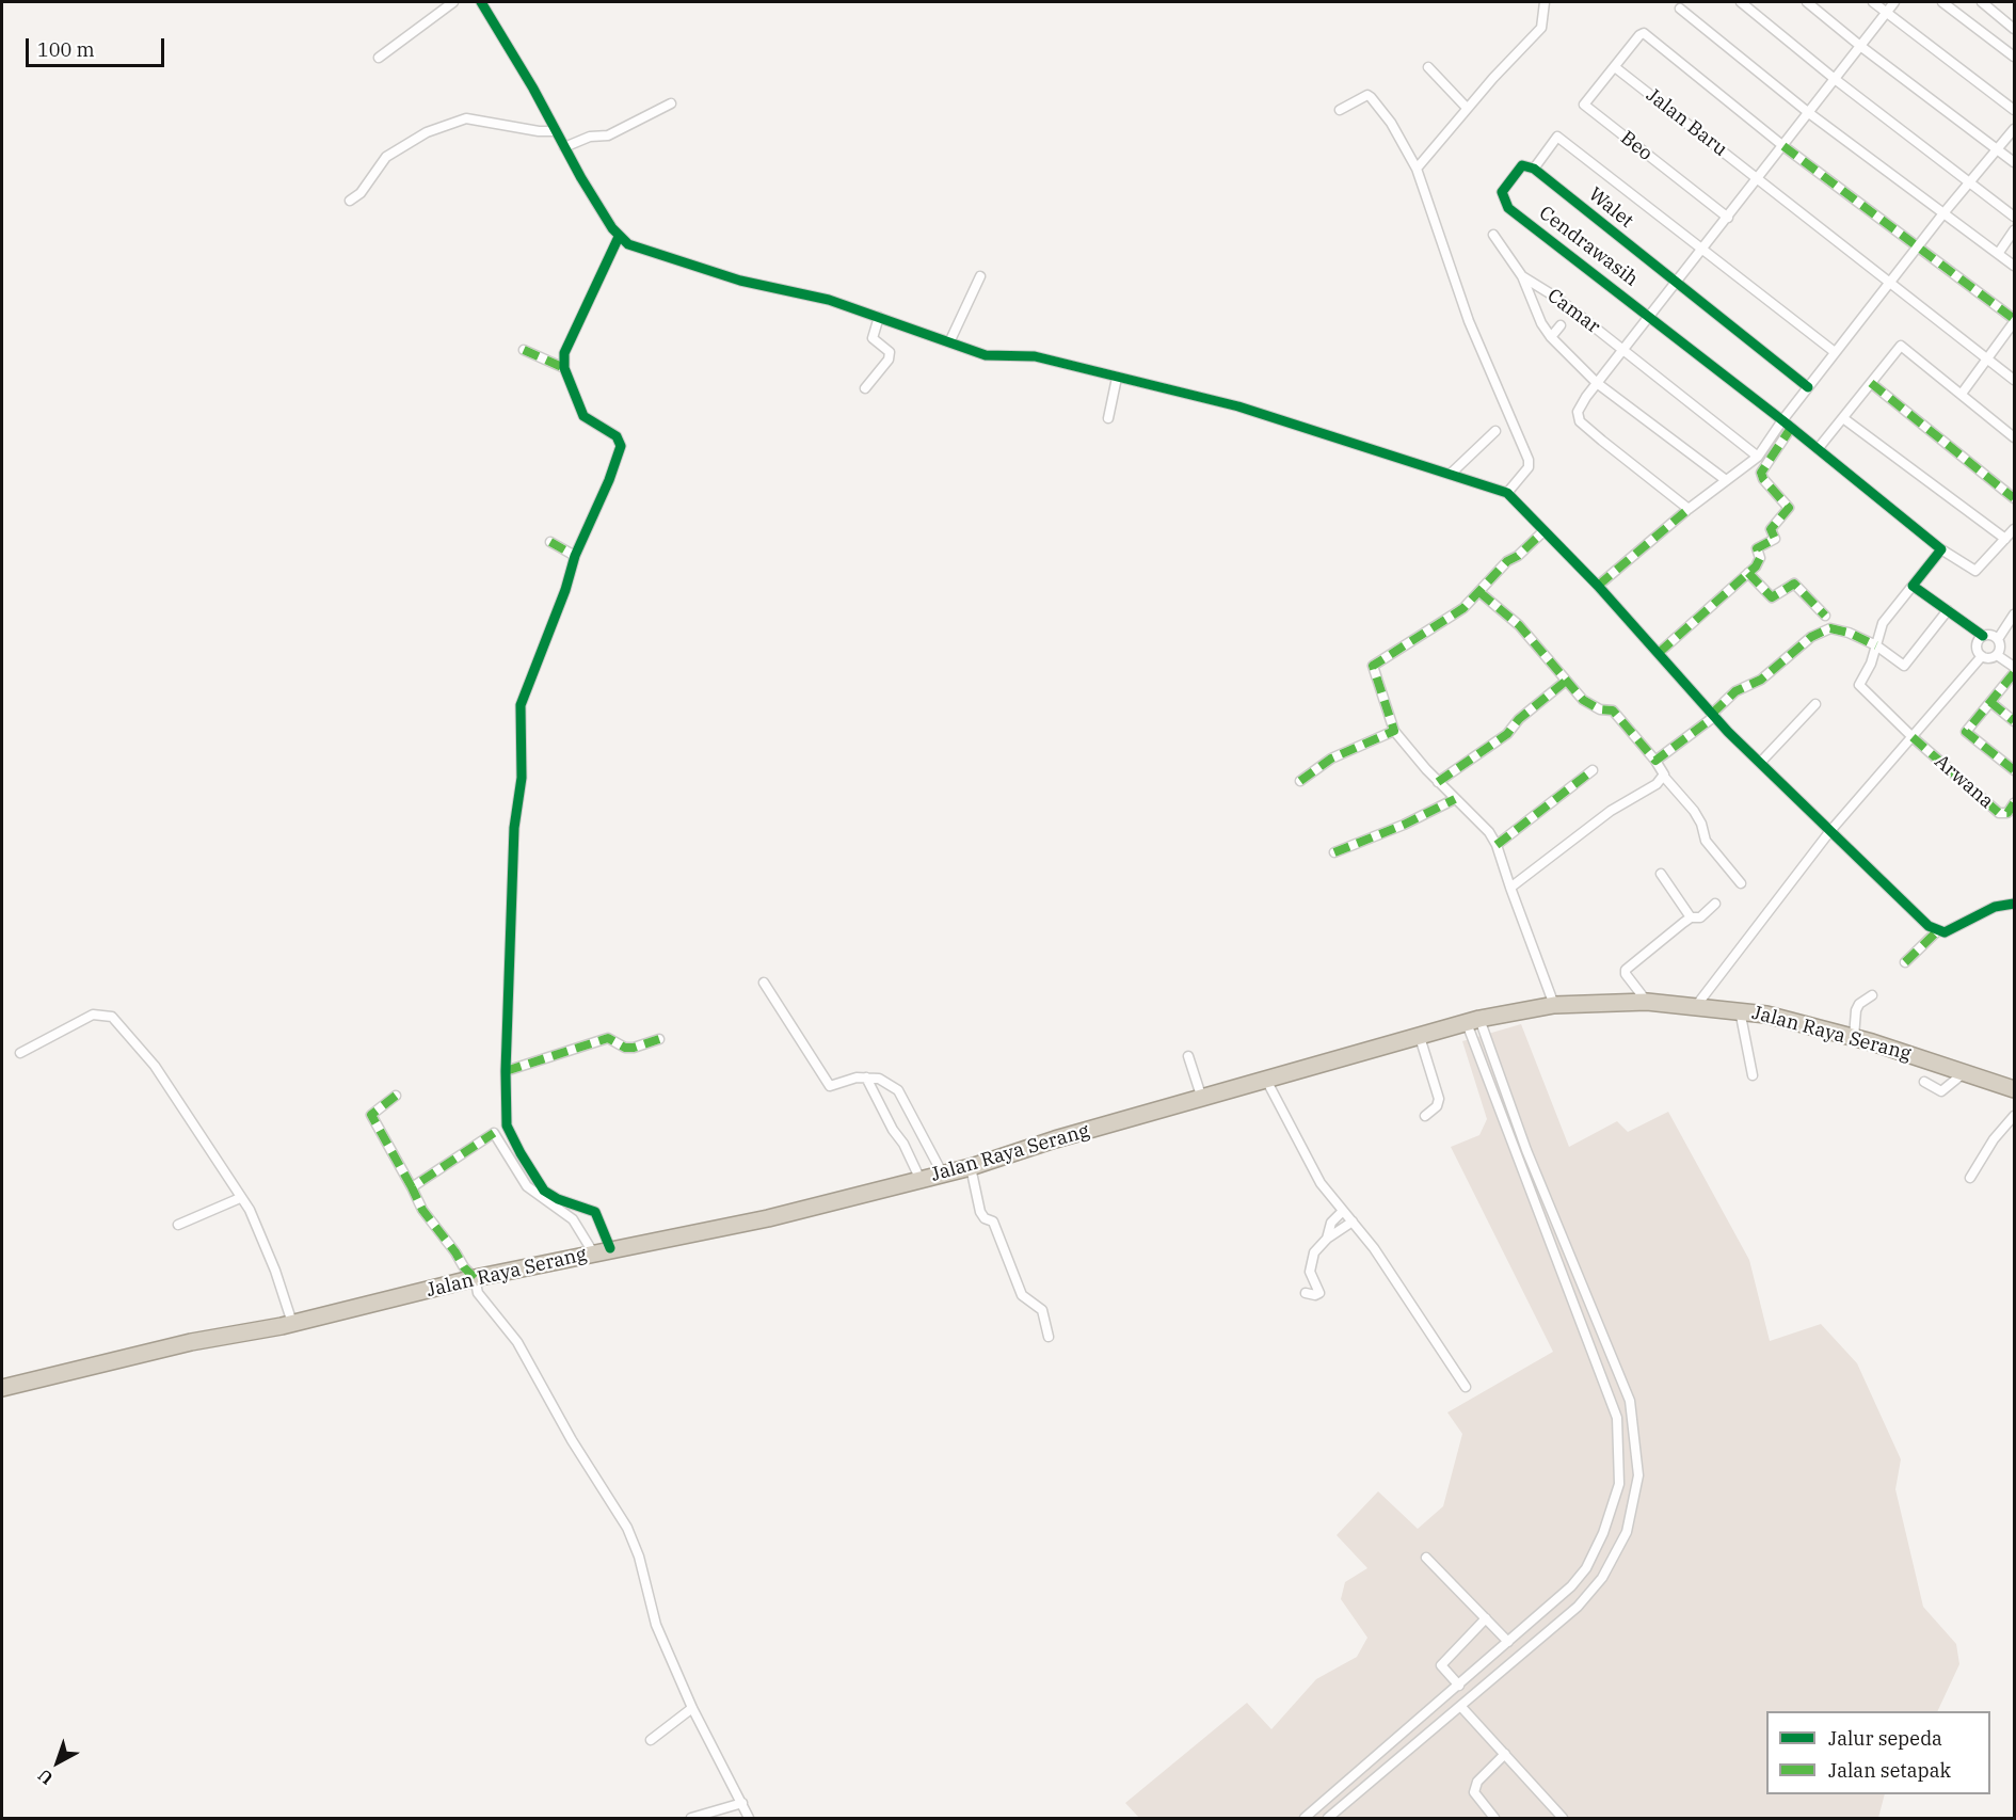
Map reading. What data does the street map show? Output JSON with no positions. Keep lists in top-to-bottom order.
{
  "streets": {
    "highway": ["Jalan Raya Serang"],
    "street": [
      "Jalan Baru",
      "Beo",
      "Walet",
      "Cendrawasih",
      "Camar",
      "Arwana"
    ]
  },
  "crossings": [
    ["Jalan Baru", "Beo"],
    ["Walet", "Cendrawasih"]
  ],
  "legend": ["Jalur sepeda", "Jalan setapak"],
  "scale_bar": "100 m",
  "north": "bottom left"
}
